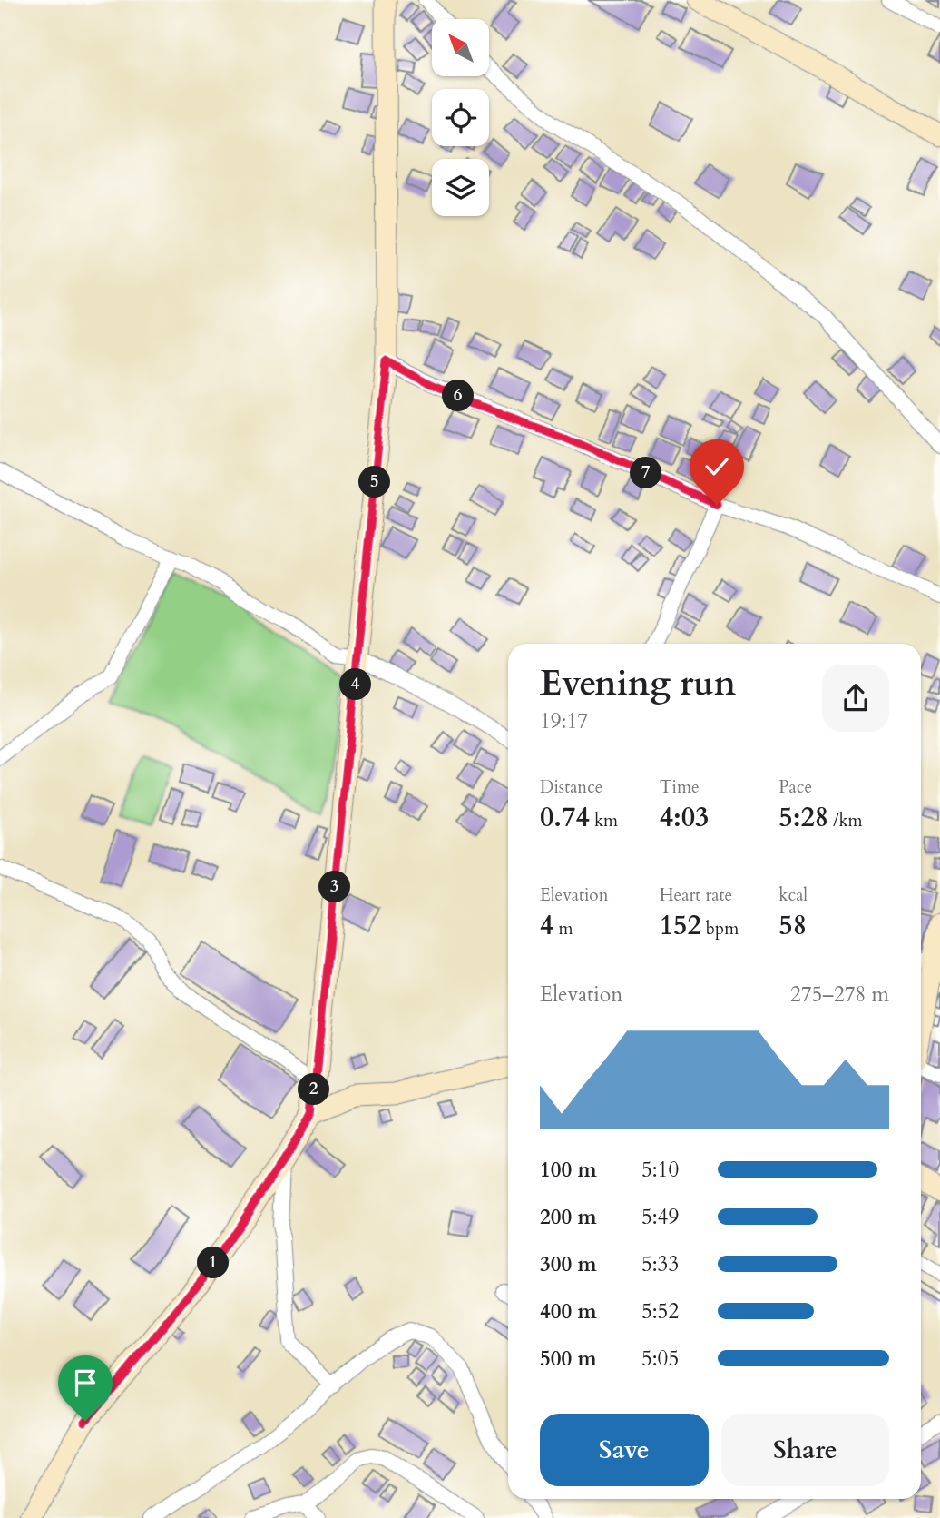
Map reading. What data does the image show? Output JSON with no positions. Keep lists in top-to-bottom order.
{
  "north": "top left",
  "page": {
    "pins": [
      "6",
      "7",
      "5",
      "4",
      "3",
      "2",
      "1"
    ],
    "heading": ["Evening run", "19:17"],
    "stats": [
      ["Distance", "0.74 km"],
      ["Time", "4:03"],
      ["Pace", "5:28 /km"],
      ["Elevation", "4 m"],
      ["Heart rate", "152 bpm"],
      ["kcal", "58"]
    ],
    "chart": ["Elevation", "275–278 m"],
    "list": [
      {
        "name": "100 m",
        "note": "5:10"
      },
      {
        "name": "200 m",
        "note": "5:49"
      },
      {
        "name": "300 m",
        "note": "5:33"
      },
      {
        "name": "400 m",
        "note": "5:52"
      },
      {
        "name": "500 m",
        "note": "5:05"
      }
    ],
    "buttons": ["Save", "Share"]
  }
}
